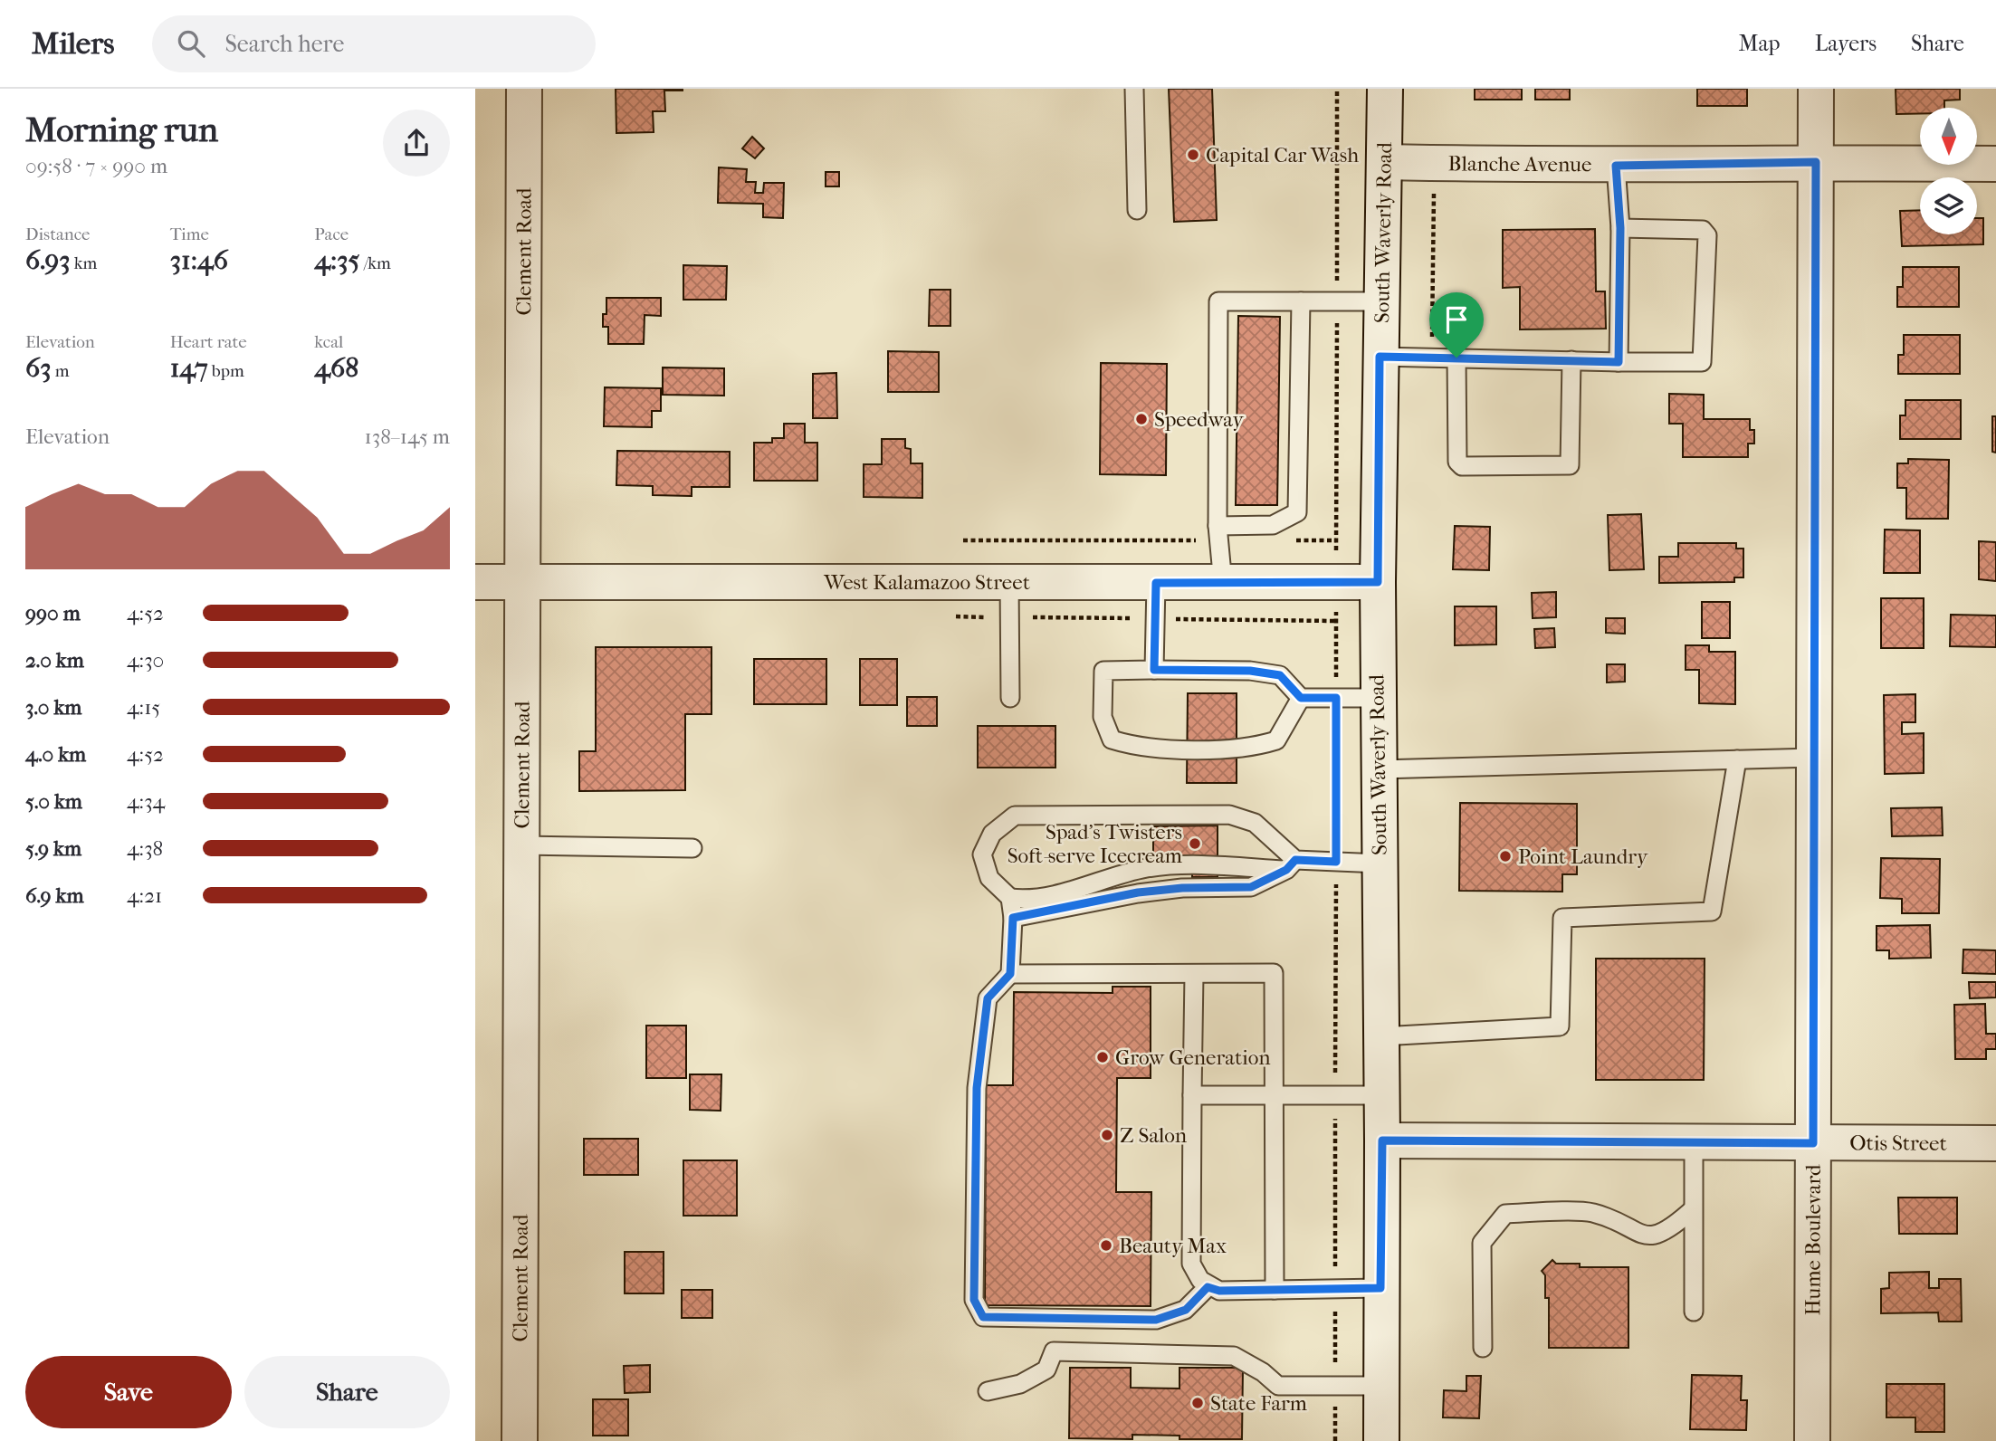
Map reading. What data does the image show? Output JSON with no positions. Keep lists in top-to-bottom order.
{
  "streets": {
    "street": [
      "Blanche Avenue",
      "South Waverly Road",
      "Clement Road",
      "West Kalamazoo Street",
      "Otis Street",
      "Hume Boulevard"
    ]
  },
  "crossings": [
    ["Blanche Avenue", "South Waverly Road"],
    ["Blanche Avenue", "Hume Boulevard"],
    ["South Waverly Road", "West Kalamazoo Street"],
    ["South Waverly Road", "Otis Street"],
    ["Clement Road", "West Kalamazoo Street"],
    ["Otis Street", "Hume Boulevard"]
  ],
  "places": [
    "Capital Car Wash",
    "Speedway",
    "Spad's Twisters Soft-serve Icecream",
    "Point Laundry",
    "Grow Generation",
    "Z Salon",
    "Beauty Max",
    "State Farm"
  ],
  "north": "bottom",
  "page": {
    "header": "Milers",
    "search": "Search here",
    "nav": ["Map", "Layers", "Share"],
    "heading": ["Morning run", "09:58 · 7 × 990 m"],
    "stats": [
      ["Distance", "6.93 km"],
      ["Time", "31:46"],
      ["Pace", "4:35 /km"],
      ["Elevation", "63 m"],
      ["Heart rate", "147 bpm"],
      ["kcal", "468"]
    ],
    "chart": ["Elevation", "138–145 m"],
    "list": [
      {
        "name": "990 m",
        "note": "4:52"
      },
      {
        "name": "2.0 km",
        "note": "4:30"
      },
      {
        "name": "3.0 km",
        "note": "4:15"
      },
      {
        "name": "4.0 km",
        "note": "4:52"
      },
      {
        "name": "5.0 km",
        "note": "4:34"
      },
      {
        "name": "5.9 km",
        "note": "4:38"
      },
      {
        "name": "6.9 km",
        "note": "4:21"
      }
    ],
    "buttons": ["Save", "Share"]
  }
}
